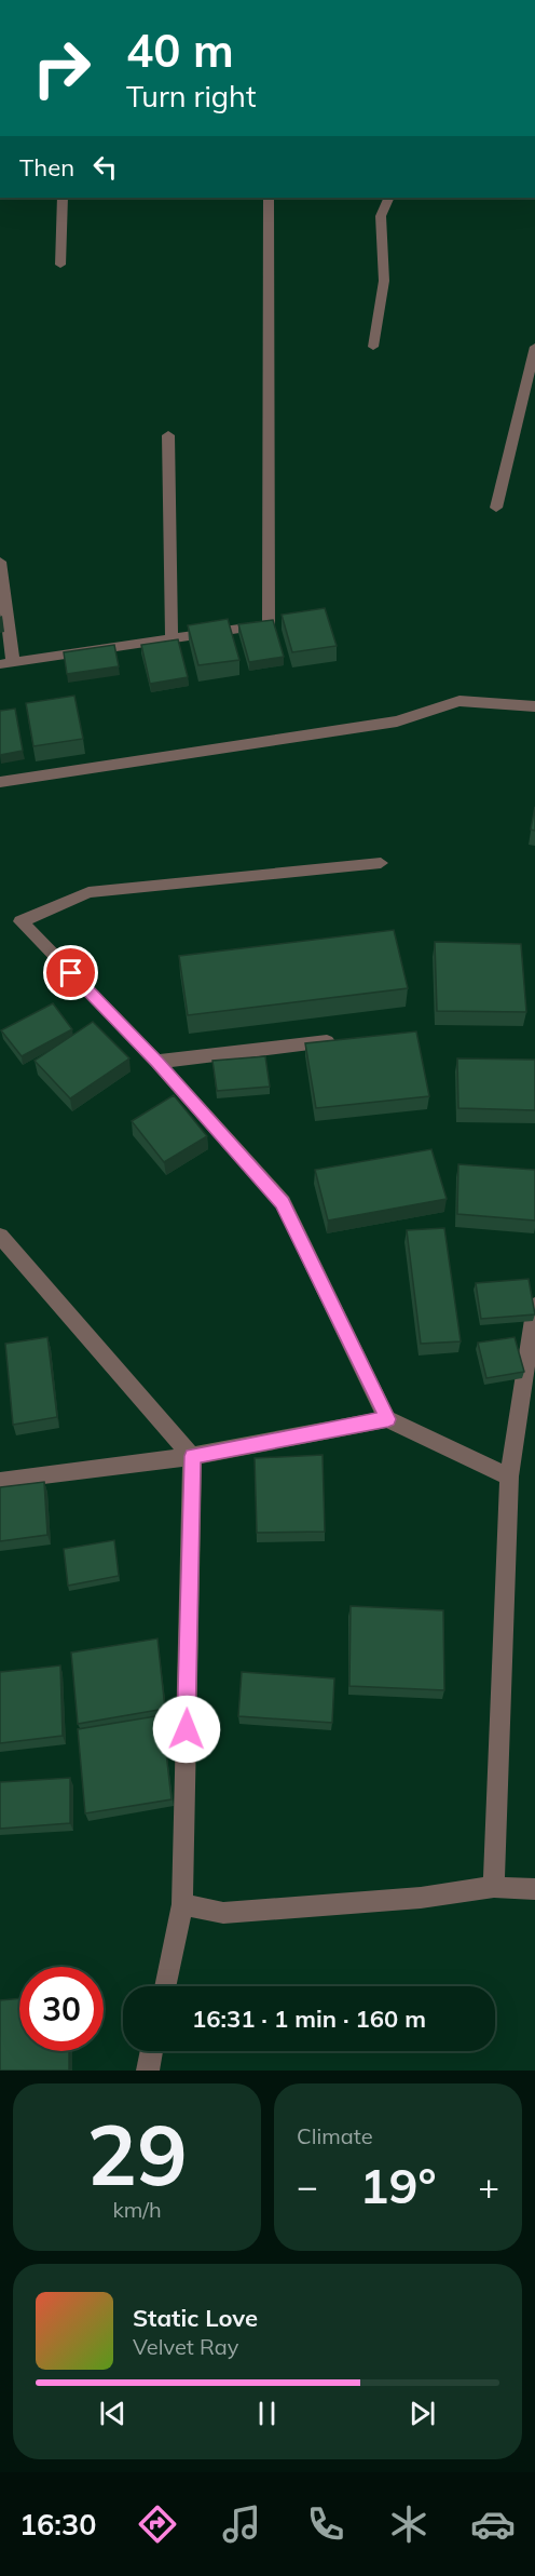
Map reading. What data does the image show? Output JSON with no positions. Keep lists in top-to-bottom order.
{
  "page": {
    "turn": ["40 m", "Turn right"],
    "then": "Then",
    "limit": "30",
    "trip": "16:31 · 1 min · 160 m",
    "tile": [
      ["29", "km/h"],
      "Climate"
    ],
    "heat": ["−", "19°", "+"],
    "song": ["Static Love", "Velvet Ray"],
    "tabs": "16:30"
  }
}
